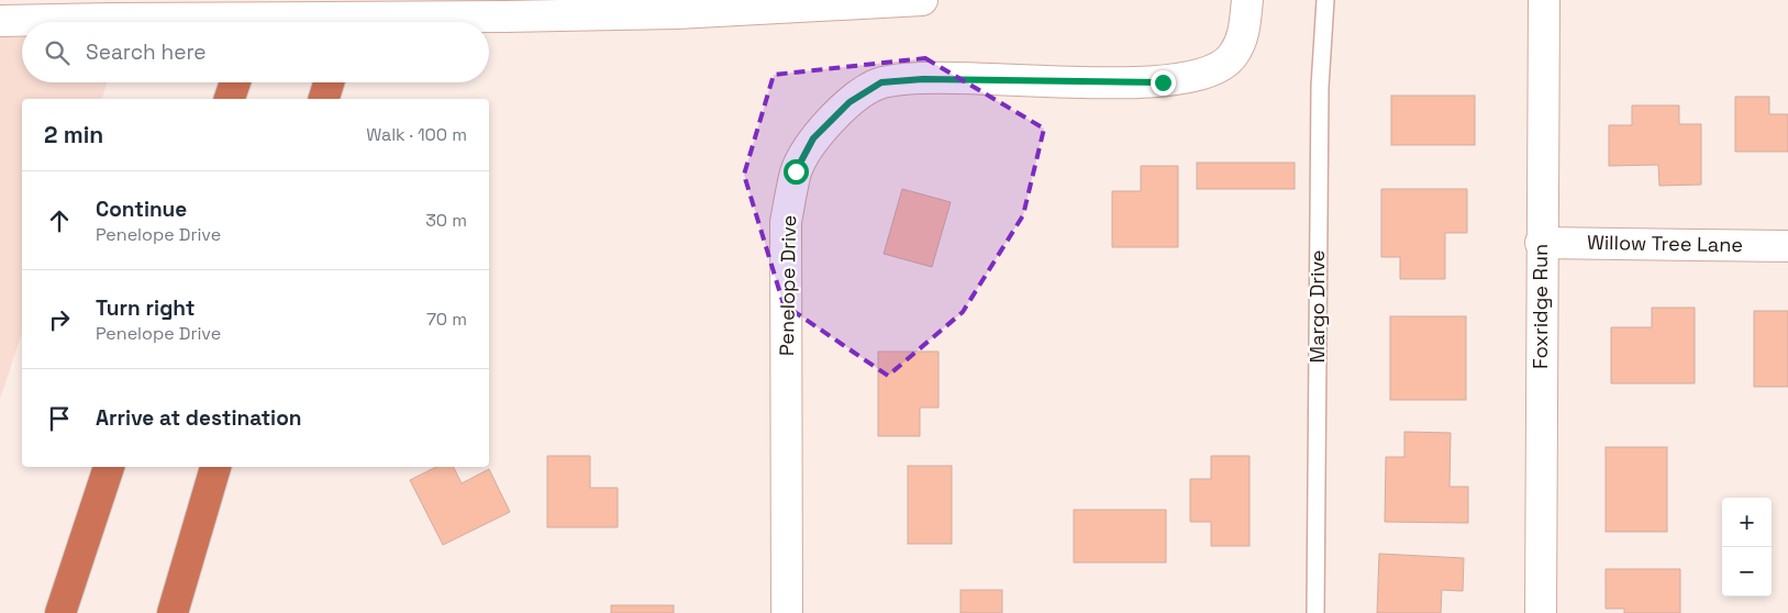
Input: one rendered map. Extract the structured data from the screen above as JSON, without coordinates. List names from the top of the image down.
{
  "streets": {
    "street": ["Willow Tree Lane", "Penelope Drive", "Foxridge Run"],
    "lane": ["Margo Drive"]
  },
  "crossings": [
    ["Willow Tree Lane", "Foxridge Run"]
  ],
  "page": {
    "search": "Search here",
    "heading": ["2 min", "Walk · 100 m"],
    "list": [
      ["Continue", "Penelope Drive", "30 m"],
      ["Turn right", "Penelope Drive", "70 m"],
      "Arrive at destination"
    ],
    "map_buttons": ["+", "−"]
  }
}
